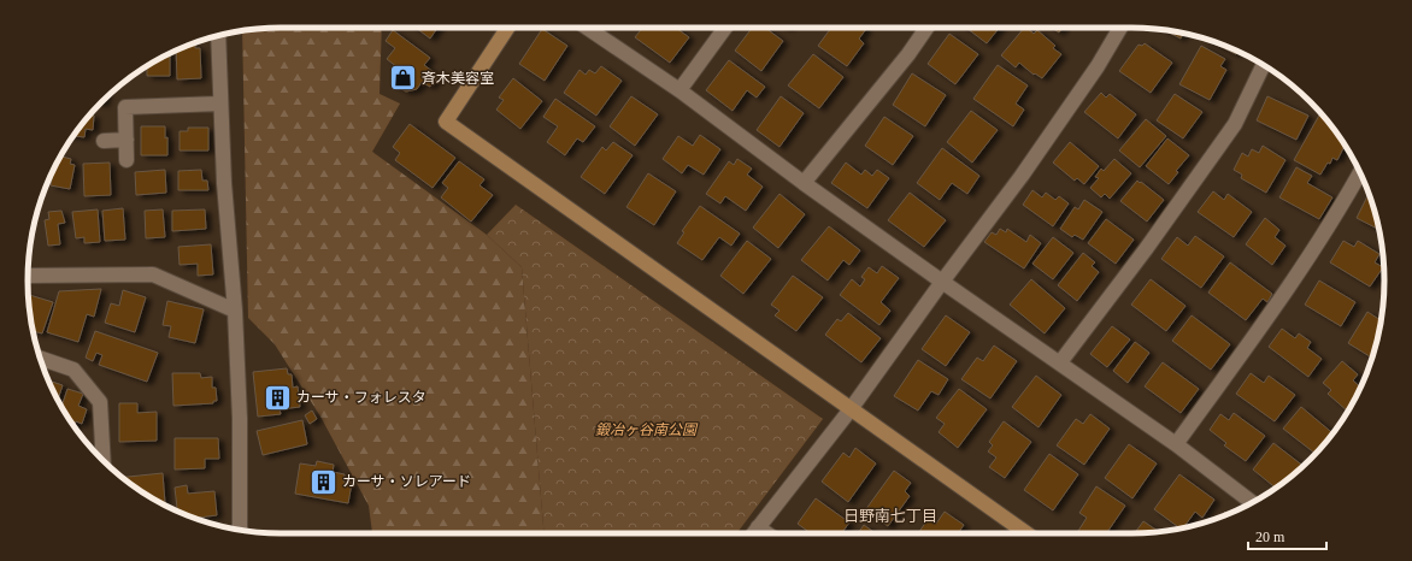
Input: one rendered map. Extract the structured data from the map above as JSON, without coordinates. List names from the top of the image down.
{
  "districts": ["日野南七丁目"],
  "parks": ["鍛冶ヶ谷南公園"],
  "places": {
    "shop": ["斉木美容室"],
    "building": ["カーサ・フォレスタ", "カーサ・ソレアード"]
  },
  "scale_bar": "20 m"
}
